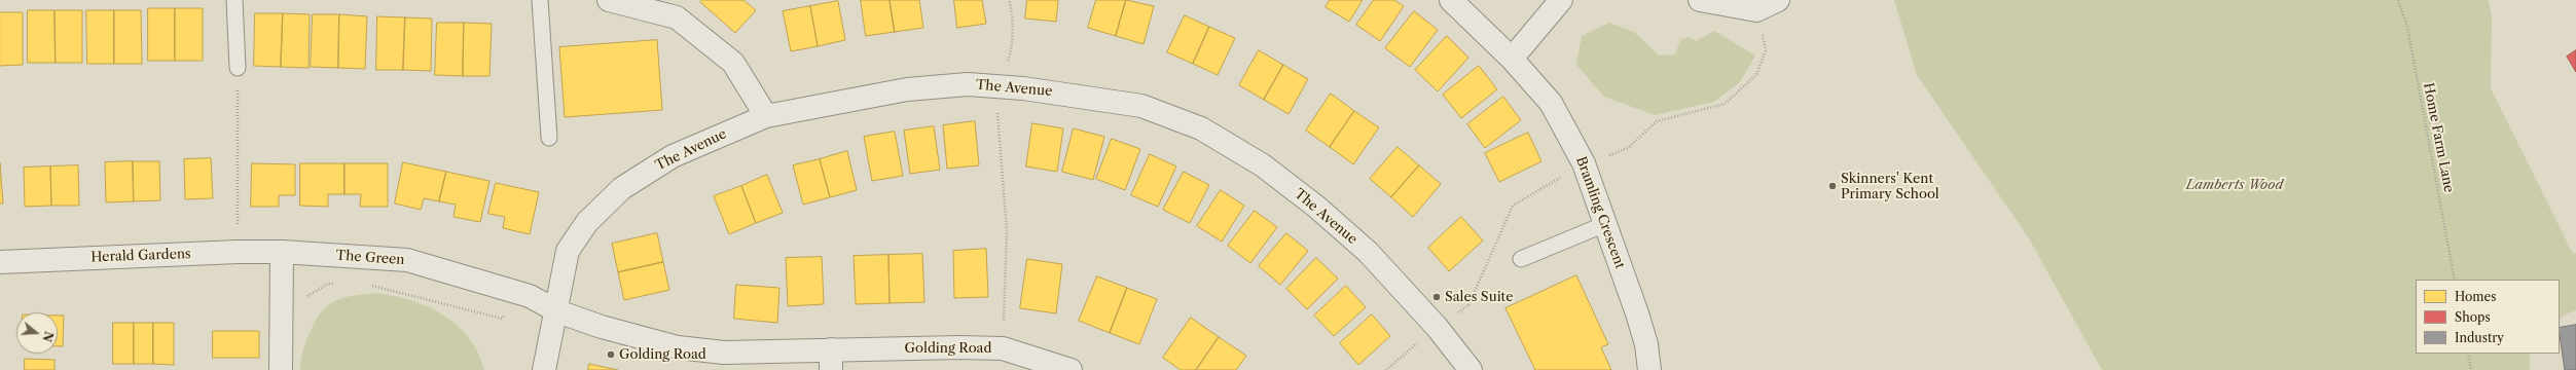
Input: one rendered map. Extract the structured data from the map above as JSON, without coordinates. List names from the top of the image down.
{
  "streets": {
    "street": [
      "The Avenue",
      "Bramling Crescent",
      "Herald Gardens",
      "The Green",
      "Golding Road"
    ],
    "path": ["Home Farm Lane"]
  },
  "crossings": [
    ["The Avenue", "The Green"],
    ["The Avenue", "Golding Road"],
    ["Herald Gardens", "The Green"],
    ["The Green", "Golding Road"]
  ],
  "parks": ["Lamberts Wood"],
  "places": ["Skinners' Kent Primary School", "Sales Suite", "Golding Road"],
  "legend": ["Homes", "Shops", "Industry"],
  "north": "right"
}
